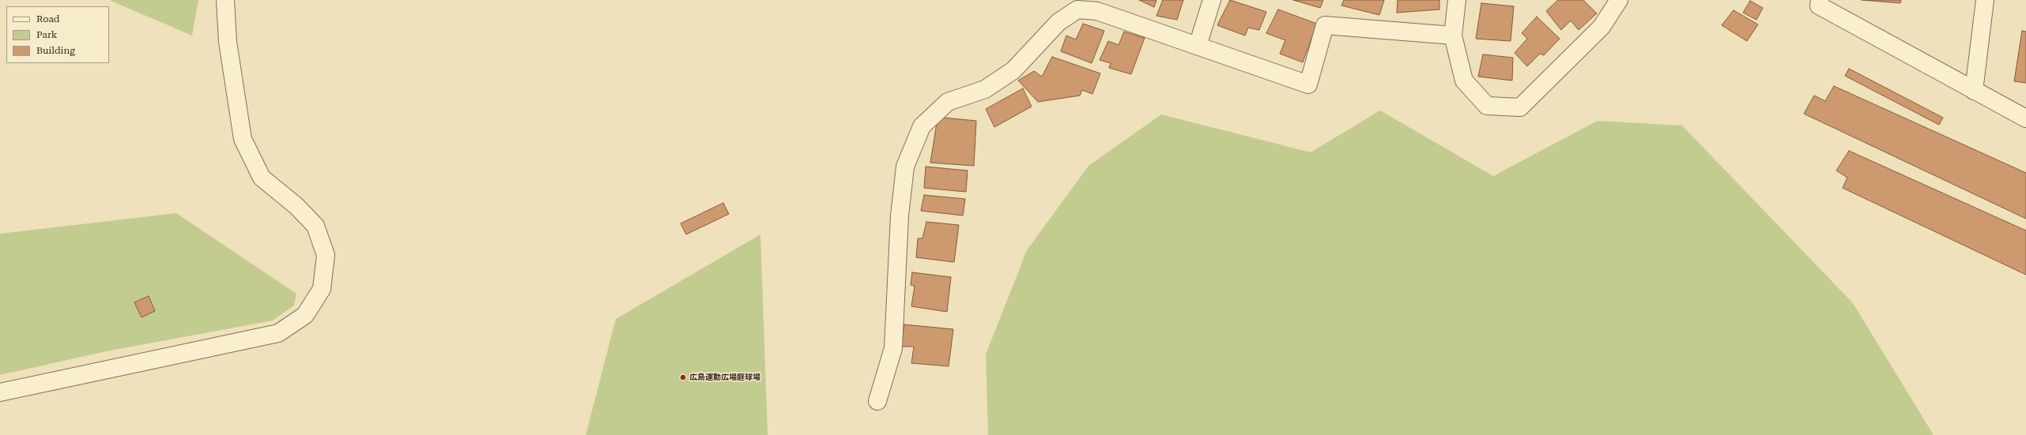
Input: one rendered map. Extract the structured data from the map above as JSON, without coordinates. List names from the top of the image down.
{
  "places": ["広島運動広場庭球場"],
  "legend": ["Road", "Park", "Building"]
}
